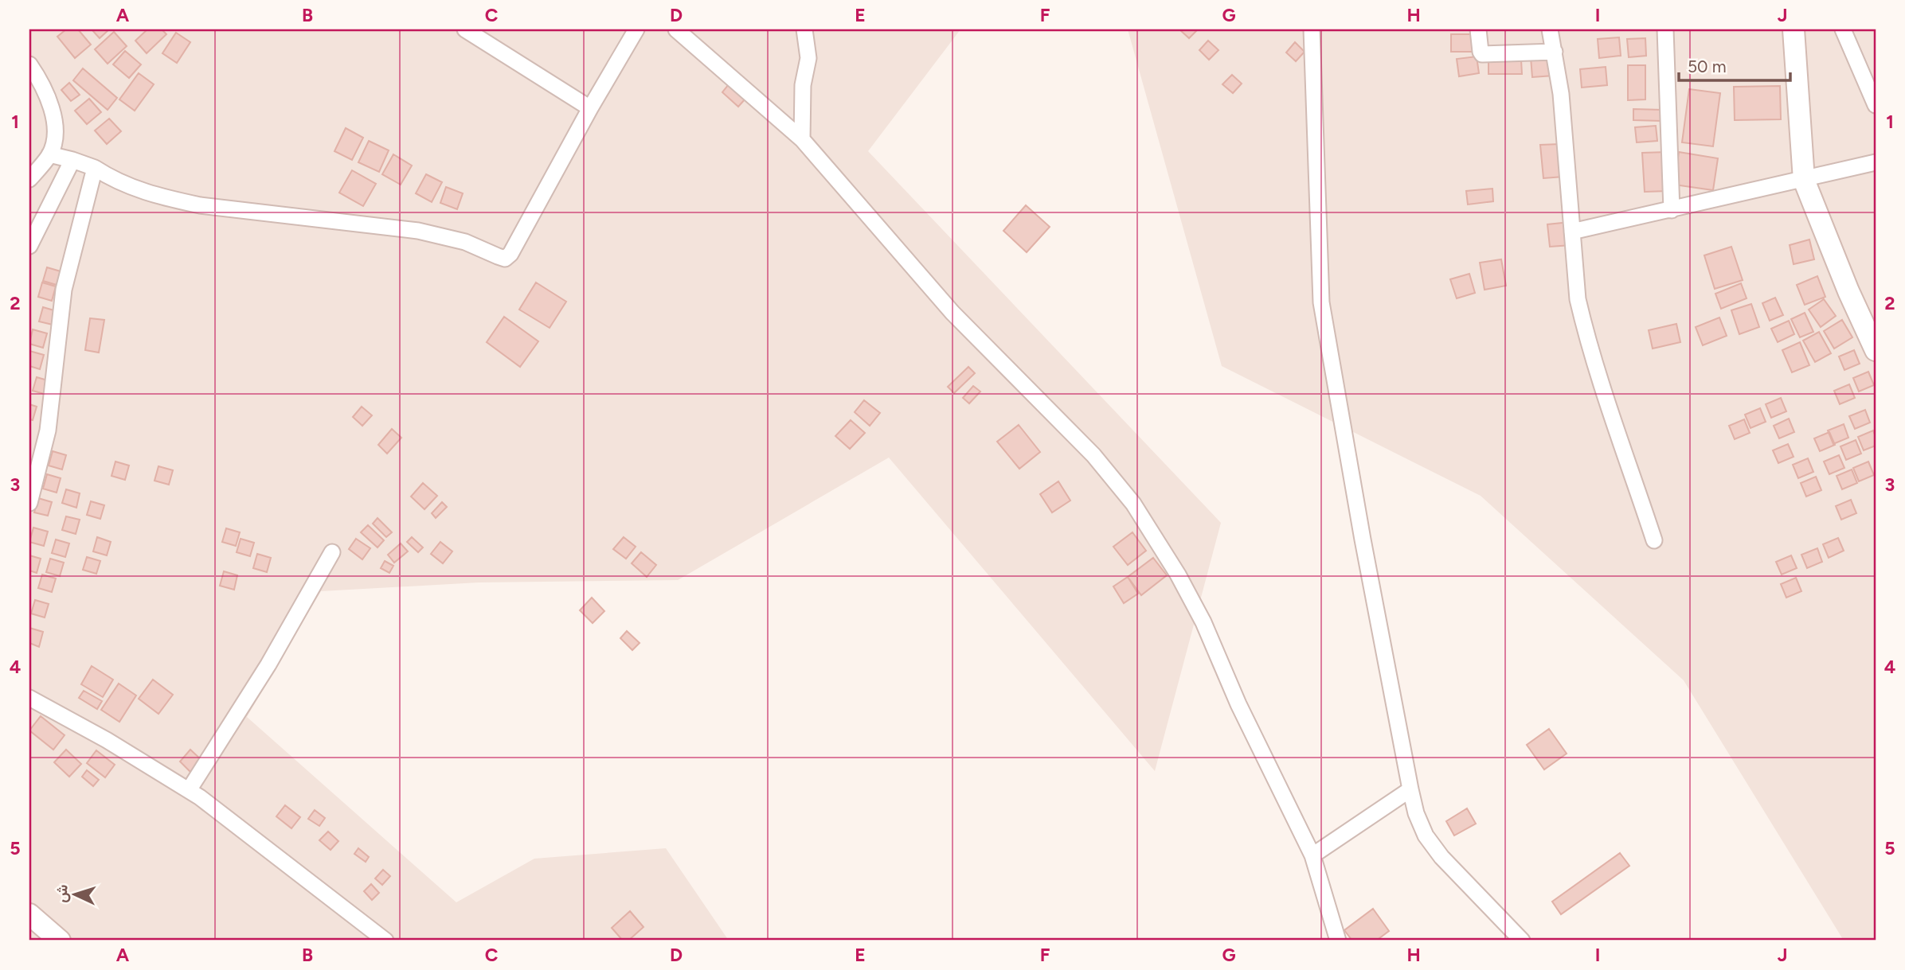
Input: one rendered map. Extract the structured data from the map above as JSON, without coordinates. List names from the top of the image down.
{
  "scale_bar": "50 m",
  "north": "left",
  "grid": {
    "columns": [
      "A",
      "B",
      "C",
      "D",
      "E",
      "F",
      "G",
      "H",
      "I",
      "J"
    ],
    "rows": [
      "1",
      "2",
      "3",
      "4",
      "5"
    ]
  }
}
